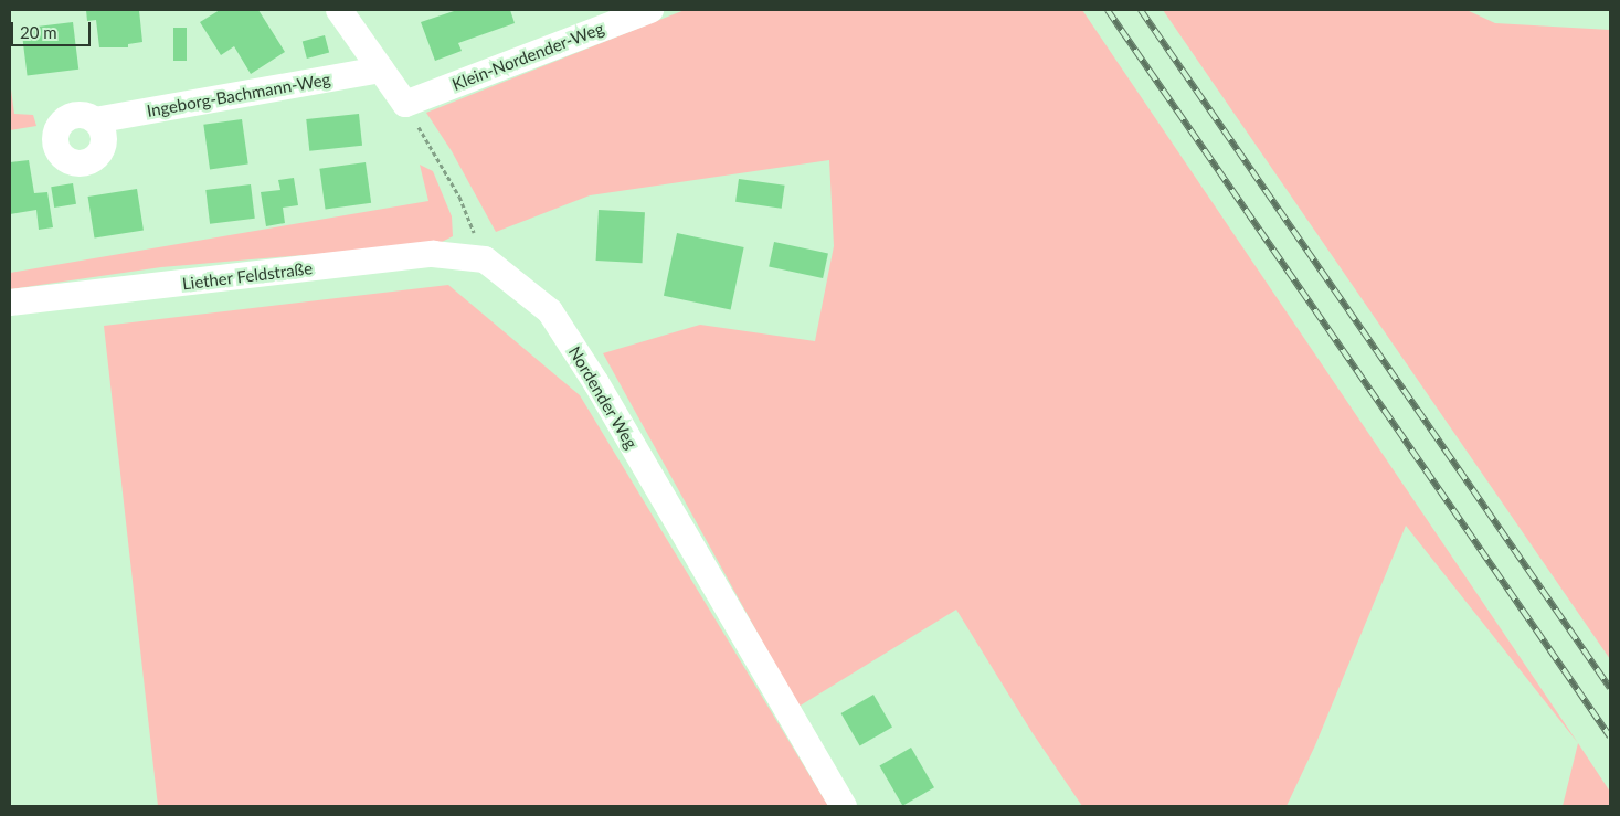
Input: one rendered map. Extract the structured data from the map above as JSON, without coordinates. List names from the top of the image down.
{
  "streets": {
    "street": [
      "Klein-Nordender-Weg",
      "Ingeborg-Bachmann-Weg",
      "Liether Feldstraße",
      "Nordender Weg"
    ]
  },
  "crossings": [
    ["Liether Feldstraße", "Nordender Weg"]
  ],
  "scale_bar": "20 m"
}
